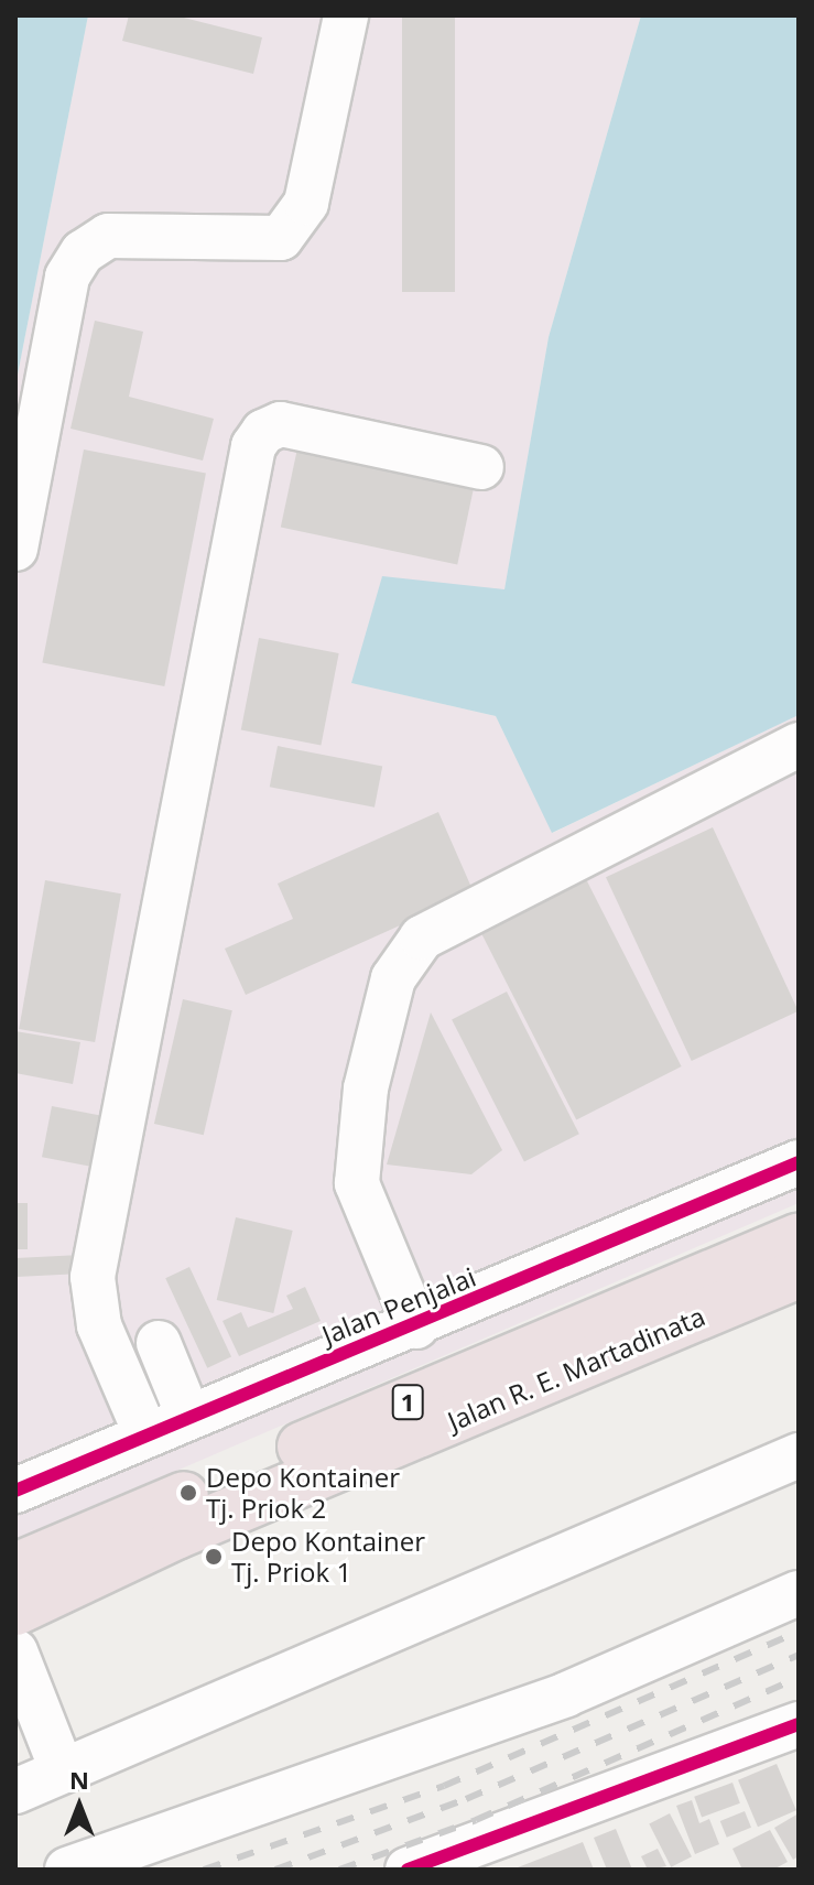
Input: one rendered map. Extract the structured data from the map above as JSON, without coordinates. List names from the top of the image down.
{
  "streets": {
    "highway": ["Jalan R. E. Martadinata", "1"],
    "street": ["Jalan Penjalai"]
  },
  "places": ["Depo Kontainer Tj. Priok 2", "Depo Kontainer Tj. Priok 1"],
  "north": "top"
}
